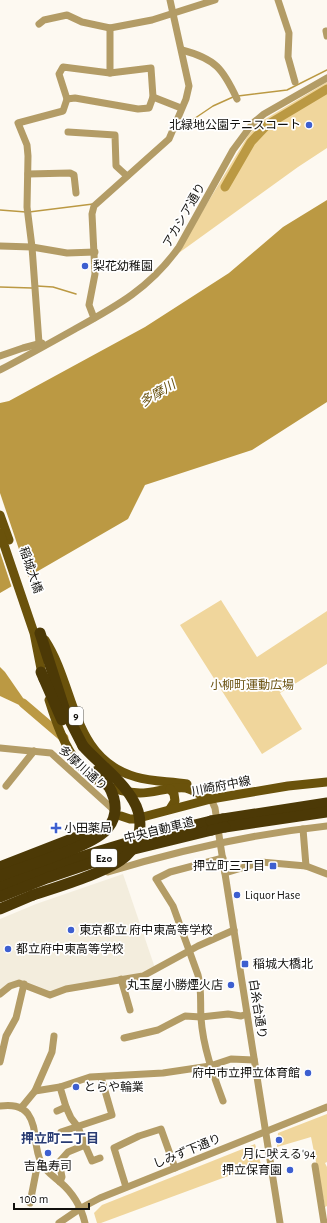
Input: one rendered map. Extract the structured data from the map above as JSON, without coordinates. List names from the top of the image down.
{
  "streets": {
    "highway": ["中央自動車道", "E20"],
    "main road": ["稲城大橋", "9", "川崎府中線"],
    "street": [
      "アカシア通り",
      "多摩川通り",
      "白糸台通り",
      "しみず下通り"
    ]
  },
  "crossings": [
    ["稲城大橋", "9"],
    ["9", "川崎府中線"],
    ["9", "白糸台通り"],
    ["多摩川通り", "川崎府中線"],
    ["川崎府中線", "白糸台通り"],
    ["白糸台通り", "しみず下通り"]
  ],
  "districts": ["押立町二丁目"],
  "water": ["多摩川"],
  "parks": ["小柳町運動広場"],
  "places": {
    "other": [
      "北緑地公園テニスコート",
      "梨花幼稚園",
      "Liquor Hase",
      "東京都立 府中東高等学校",
      "都立府中東高等学校",
      "丸玉屋小勝煙火店",
      "府中市立押立体育館",
      "とらや輪業",
      "月に吠える'94",
      "吉亀寿司",
      "押立保育園"
    ],
    "health": ["小田薬局"],
    "transit": ["押立町三丁目", "稲城大橋北"]
  },
  "scale_bar": "100 m"
}
